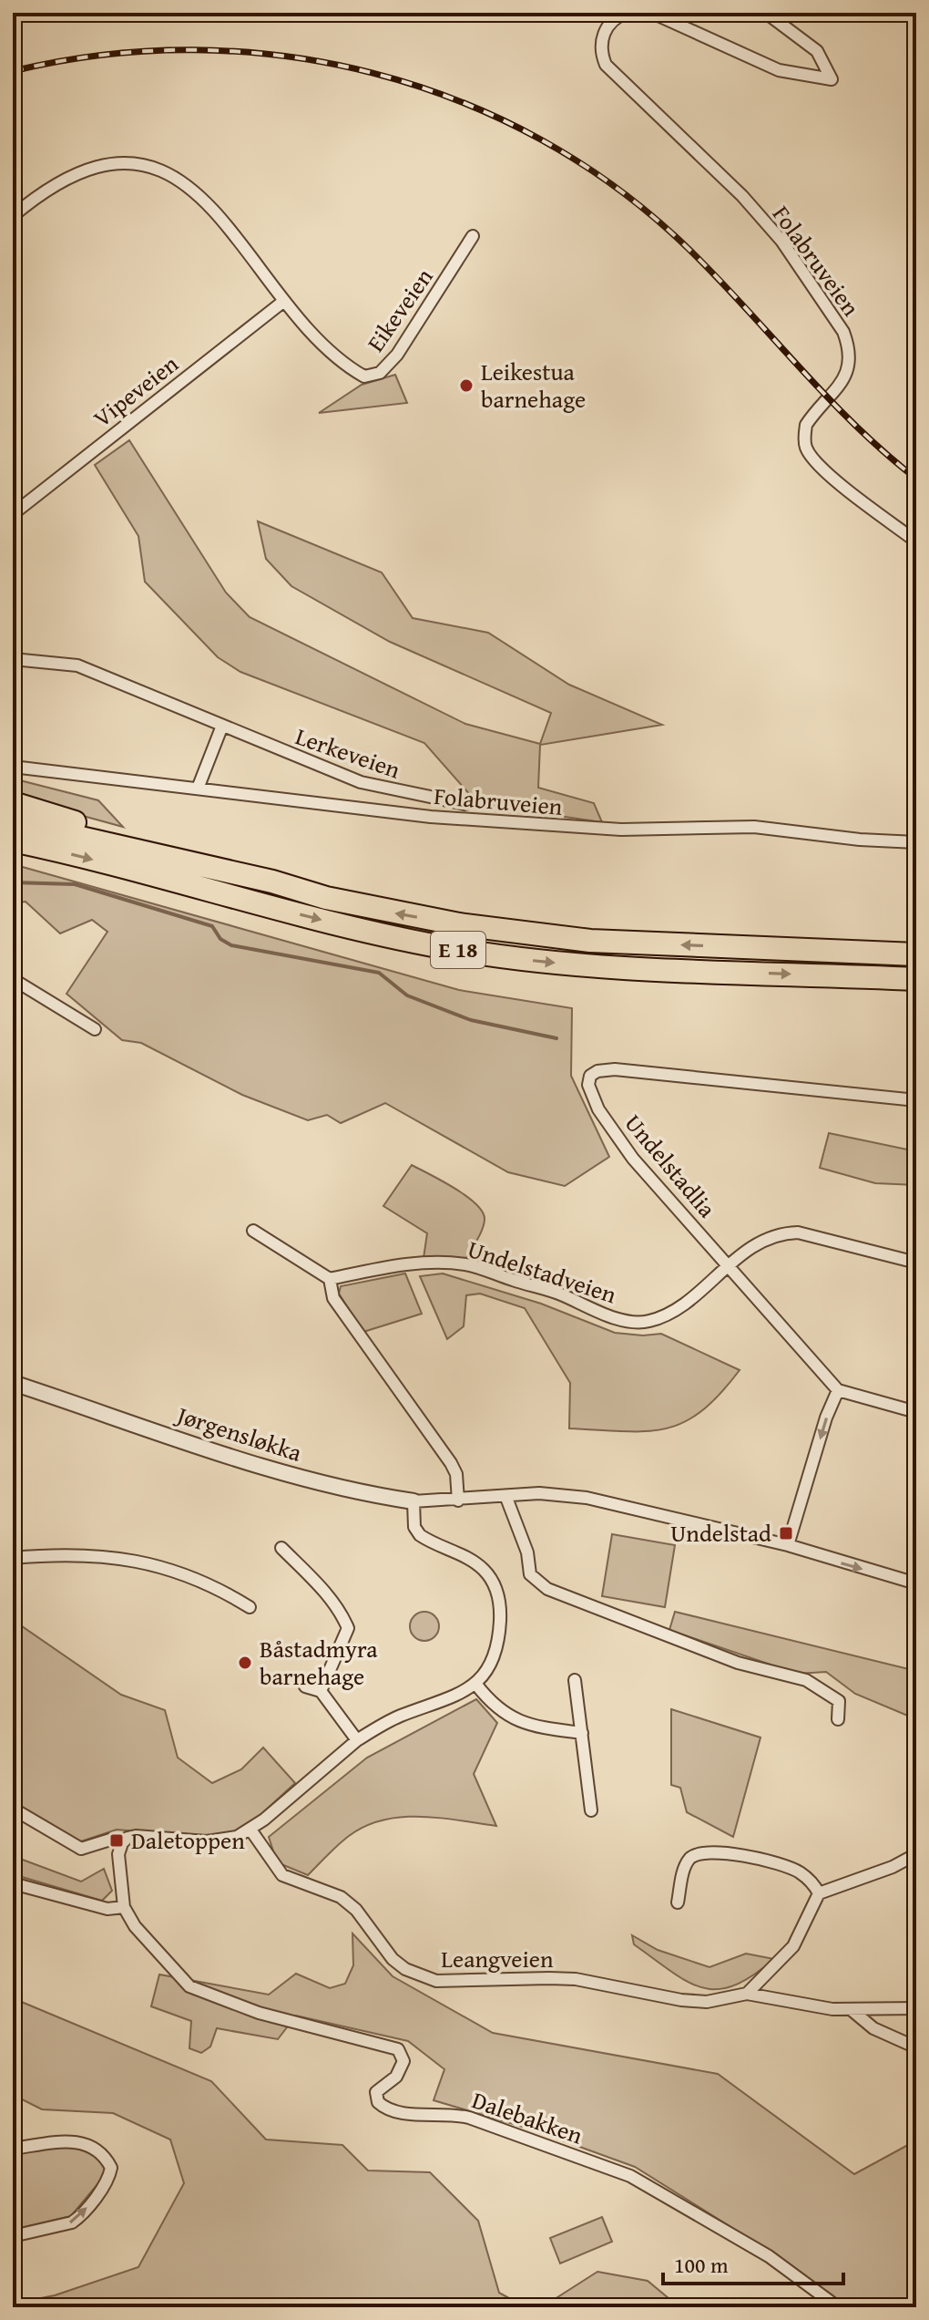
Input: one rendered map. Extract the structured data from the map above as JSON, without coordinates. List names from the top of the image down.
{
  "streets": {
    "highway": ["E 18"],
    "street": [
      "Folabruveien",
      "Eikeveien",
      "Vipeveien",
      "Lerkeveien",
      "Undelstadlia",
      "Undelstadveien",
      "Jørgensløkka",
      "Leangveien",
      "Dalebakken"
    ]
  },
  "crossings": [
    ["Eikeveien", "Vipeveien"],
    ["Undelstadlia", "Undelstadveien"]
  ],
  "places": {
    "other": ["Leikestua barnehage", "Båstadmyra barnehage"],
    "transit": ["Undelstad", "Daletoppen"]
  },
  "scale_bar": "100 m"
}
